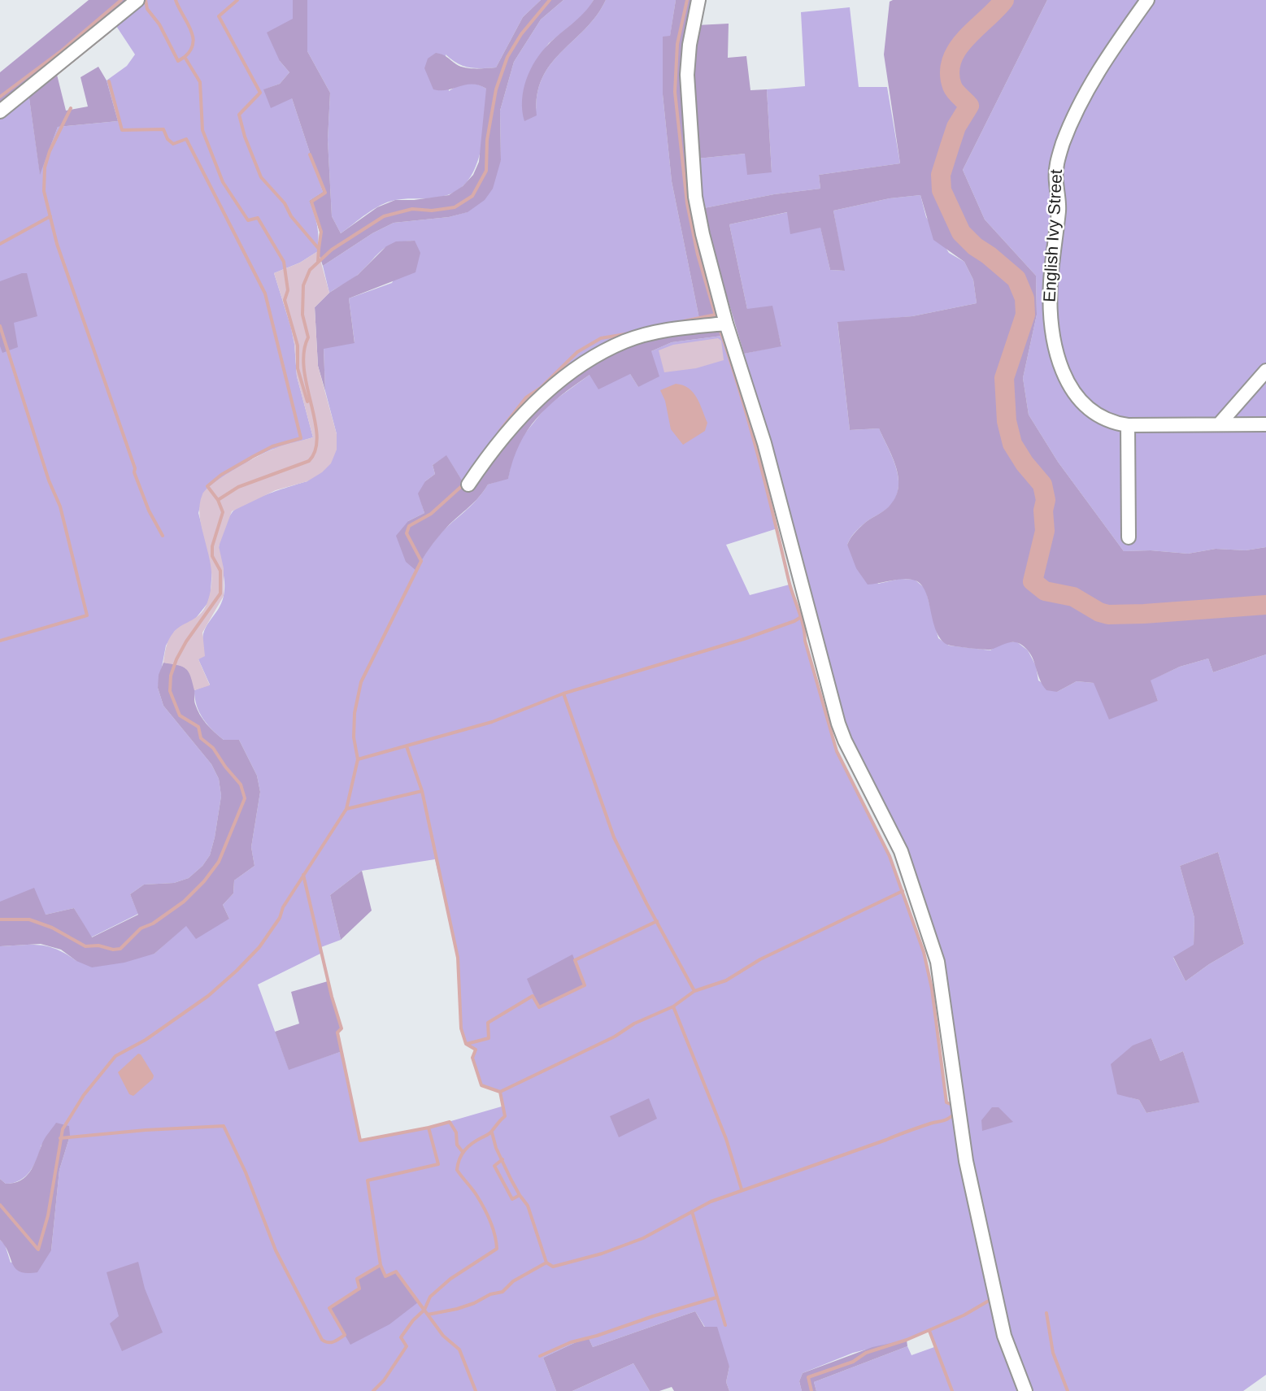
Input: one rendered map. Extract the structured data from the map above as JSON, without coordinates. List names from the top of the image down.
{
  "streets": {
    "street": ["English Ivy Street"]
  }
}
